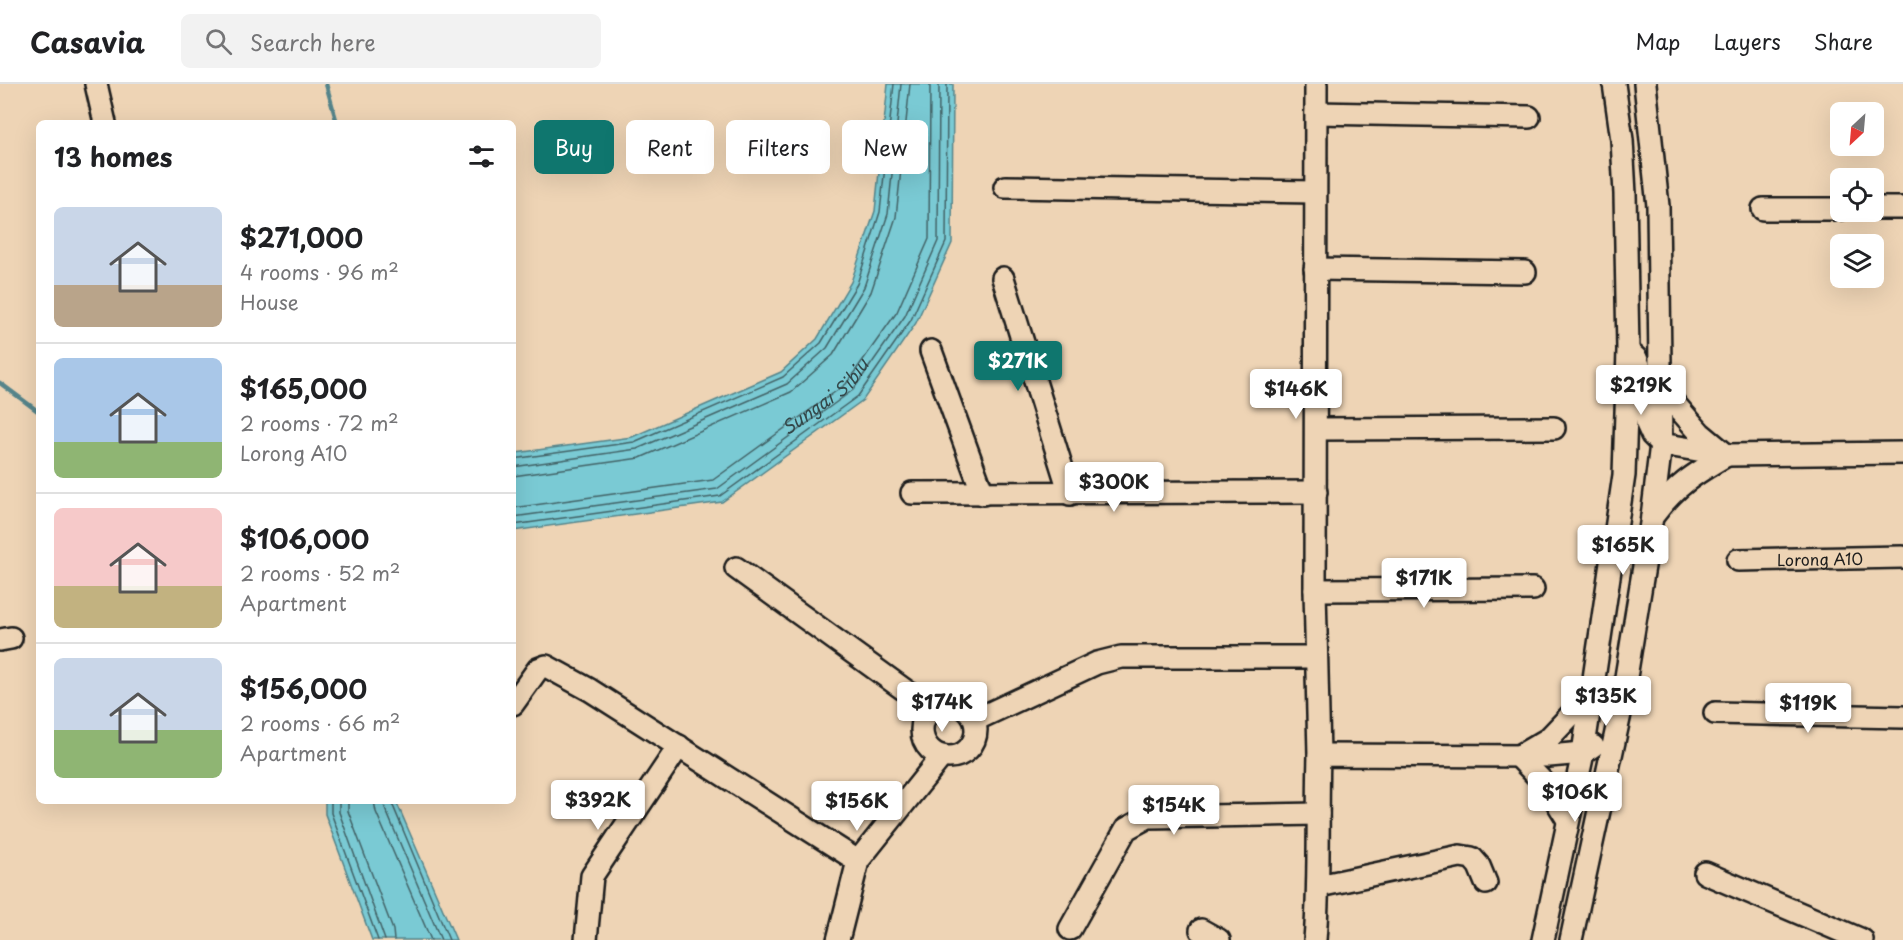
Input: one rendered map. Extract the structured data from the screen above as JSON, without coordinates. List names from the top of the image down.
{
  "streets": {
    "street": ["Lorong A10"]
  },
  "water": ["Sungai Sibiu"],
  "north": "bottom left",
  "page": {
    "header": "Casavia",
    "search": "Search here",
    "nav": ["Map", "Layers", "Share"],
    "chip": [
      "Buy",
      "Rent",
      "Filters",
      "New"
    ],
    "heading": "13 homes",
    "list": [
      {
        "name": "$271,000",
        "note": "4 rooms · 96 m² · House"
      },
      {
        "name": "$165,000",
        "note": "2 rooms · 72 m² · Lorong A10"
      },
      {
        "name": "$106,000",
        "note": "2 rooms · 52 m² · Apartment"
      },
      {
        "name": "$156,000",
        "note": "2 rooms · 66 m² · Apartment"
      }
    ],
    "price": [
      "$271K",
      "$219K",
      "$146K",
      "$300K",
      "$165K",
      "$171K",
      "$135K",
      "$174K",
      "$119K",
      "$106K",
      "$392K",
      "$156K",
      "$154K"
    ]
  }
}
